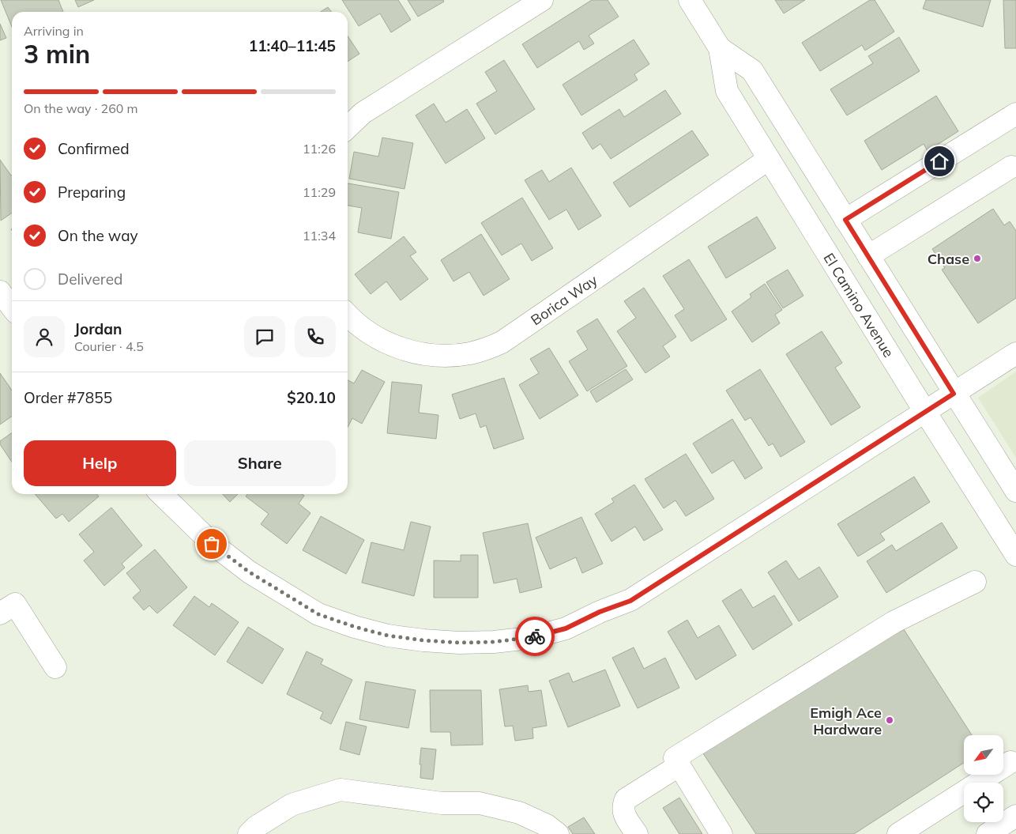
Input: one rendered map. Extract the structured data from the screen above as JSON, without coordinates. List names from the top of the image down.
{
  "streets": {
    "street": ["Borica Way", "El Camino Avenue"]
  },
  "crossings": [
    ["Borica Way", "El Camino Avenue"]
  ],
  "places": ["Chase", "Emigh Ace Hardware"],
  "north": "bottom left",
  "page": {
    "heading": ["3 min", "Arriving in", "11:40–11:45"],
    "panel": [
      "Jordan",
      "Courier · 4.5",
      "Order #7855",
      "$20.10"
    ],
    "bar": "On the way · 260 m",
    "list": [
      ["Confirmed", "11:26"],
      ["Preparing", "11:29"],
      ["On the way", "11:34"],
      "Delivered"
    ],
    "buttons": ["Help", "Share"]
  }
}
